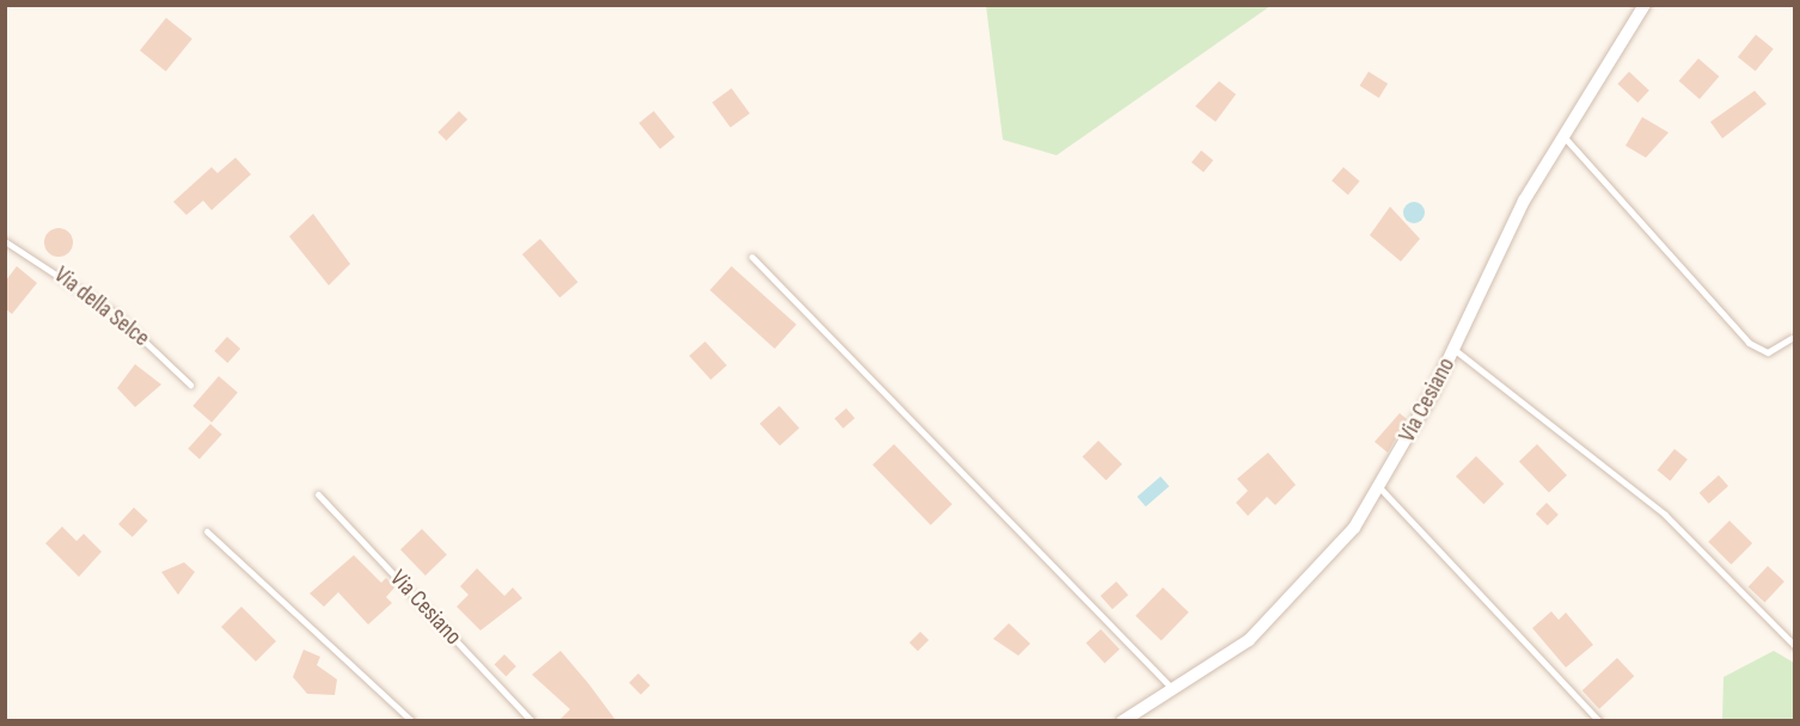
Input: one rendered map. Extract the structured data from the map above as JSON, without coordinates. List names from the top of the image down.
{
  "streets": {
    "street": ["Via Cesiano"],
    "lane": ["Via della Selce"]
  }
}
